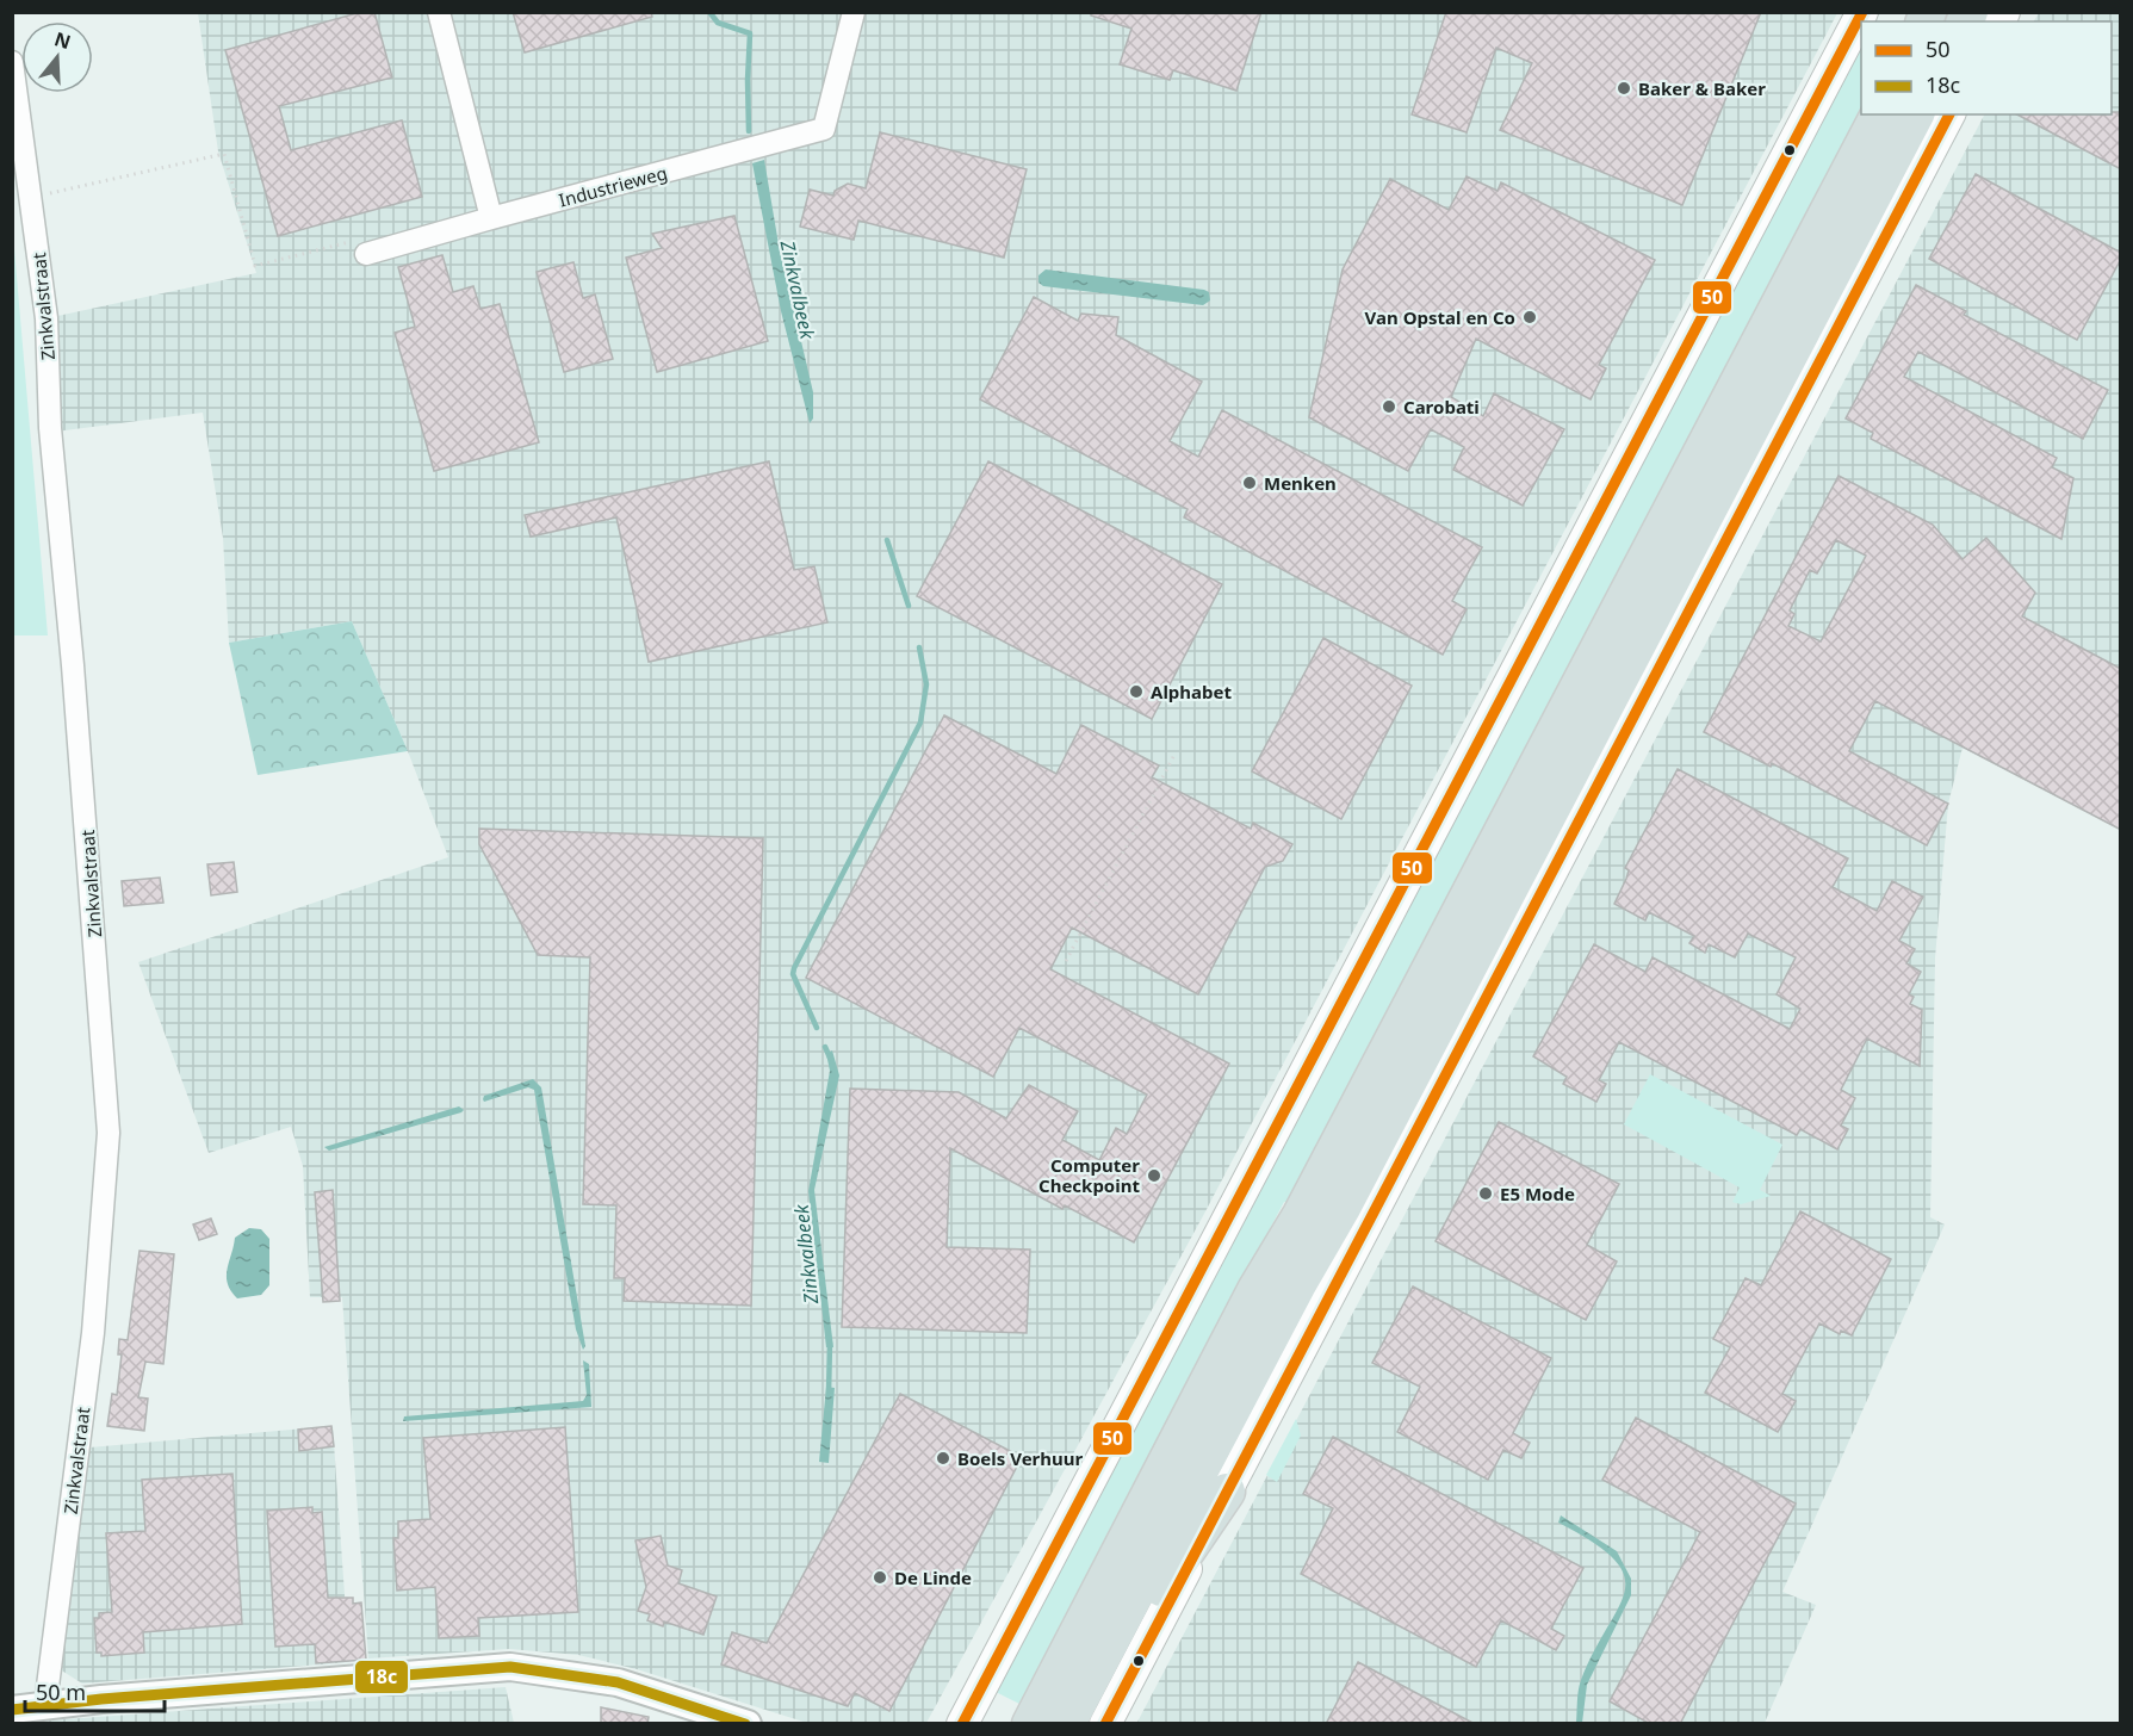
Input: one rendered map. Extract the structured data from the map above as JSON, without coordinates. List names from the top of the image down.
{
  "streets": {
    "street": ["Industrieweg", "Zinkvalstraat"]
  },
  "water": ["Zinkvalbeek"],
  "places": [
    "Baker & Baker",
    "Van Opstal en Co",
    "Carobati",
    "Menken",
    "Alphabet",
    "Computer Checkpoint",
    "E5 Mode",
    "Boels Verhuur",
    "De Linde"
  ],
  "lines": ["transit line 50", "transit line 18c"],
  "legend": ["50", "18c"],
  "scale_bar": "50 m",
  "north": "top"
}
